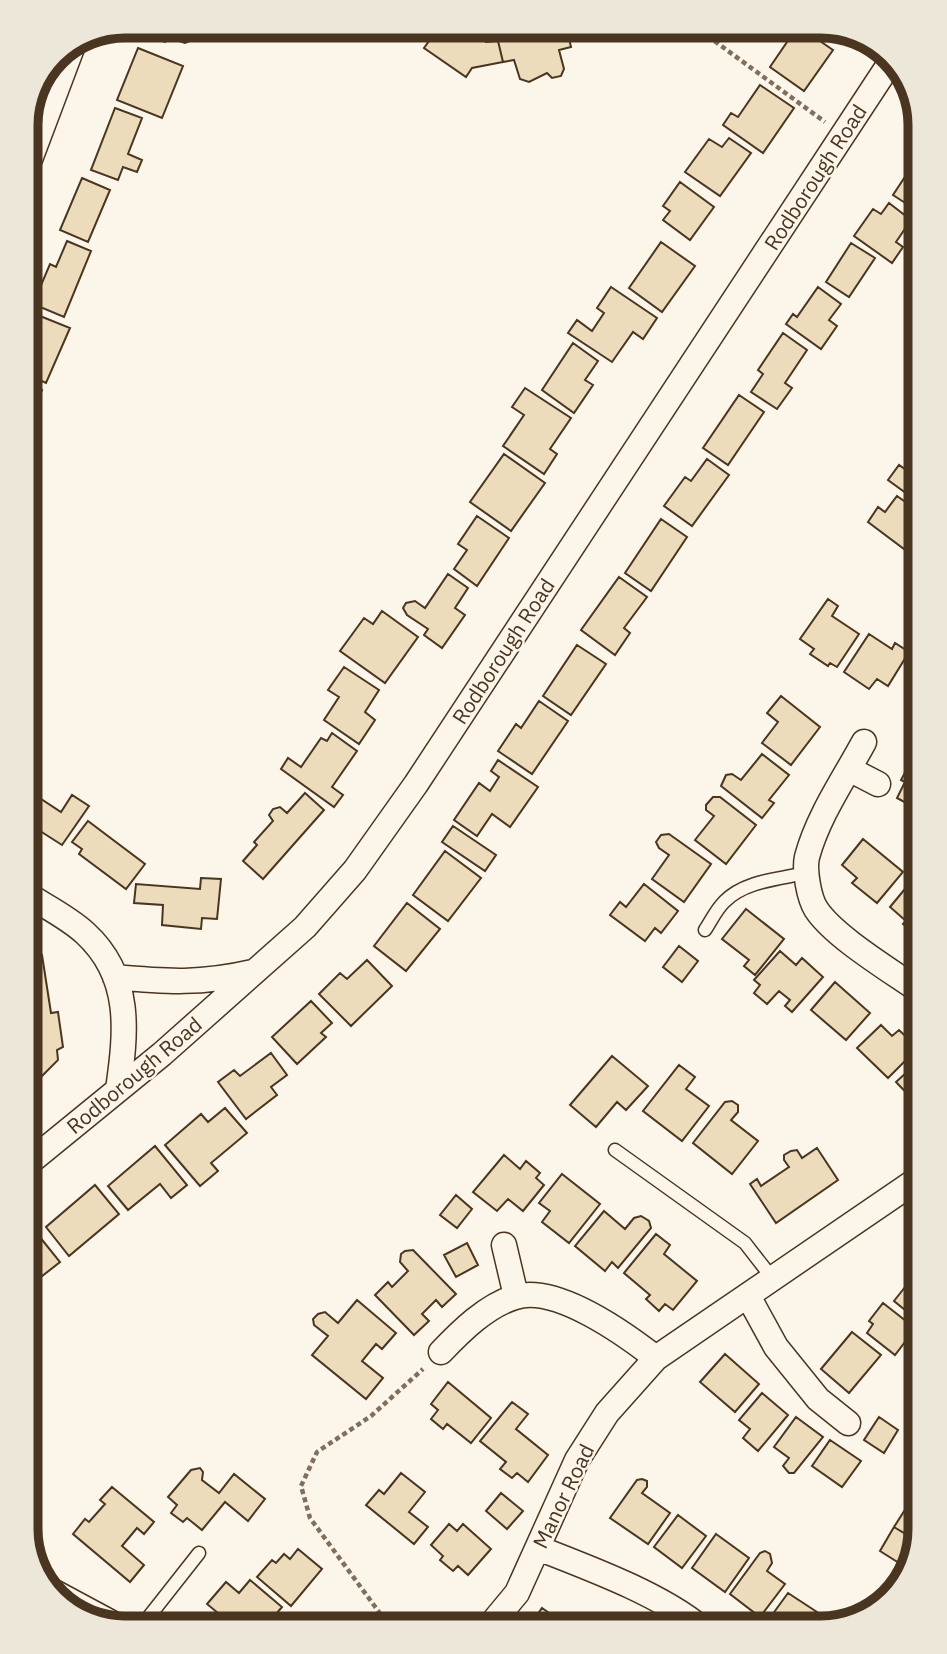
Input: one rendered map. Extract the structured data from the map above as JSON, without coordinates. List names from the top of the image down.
{
  "streets": {
    "street": ["Rodborough Road", "Manor Road"]
  }
}
